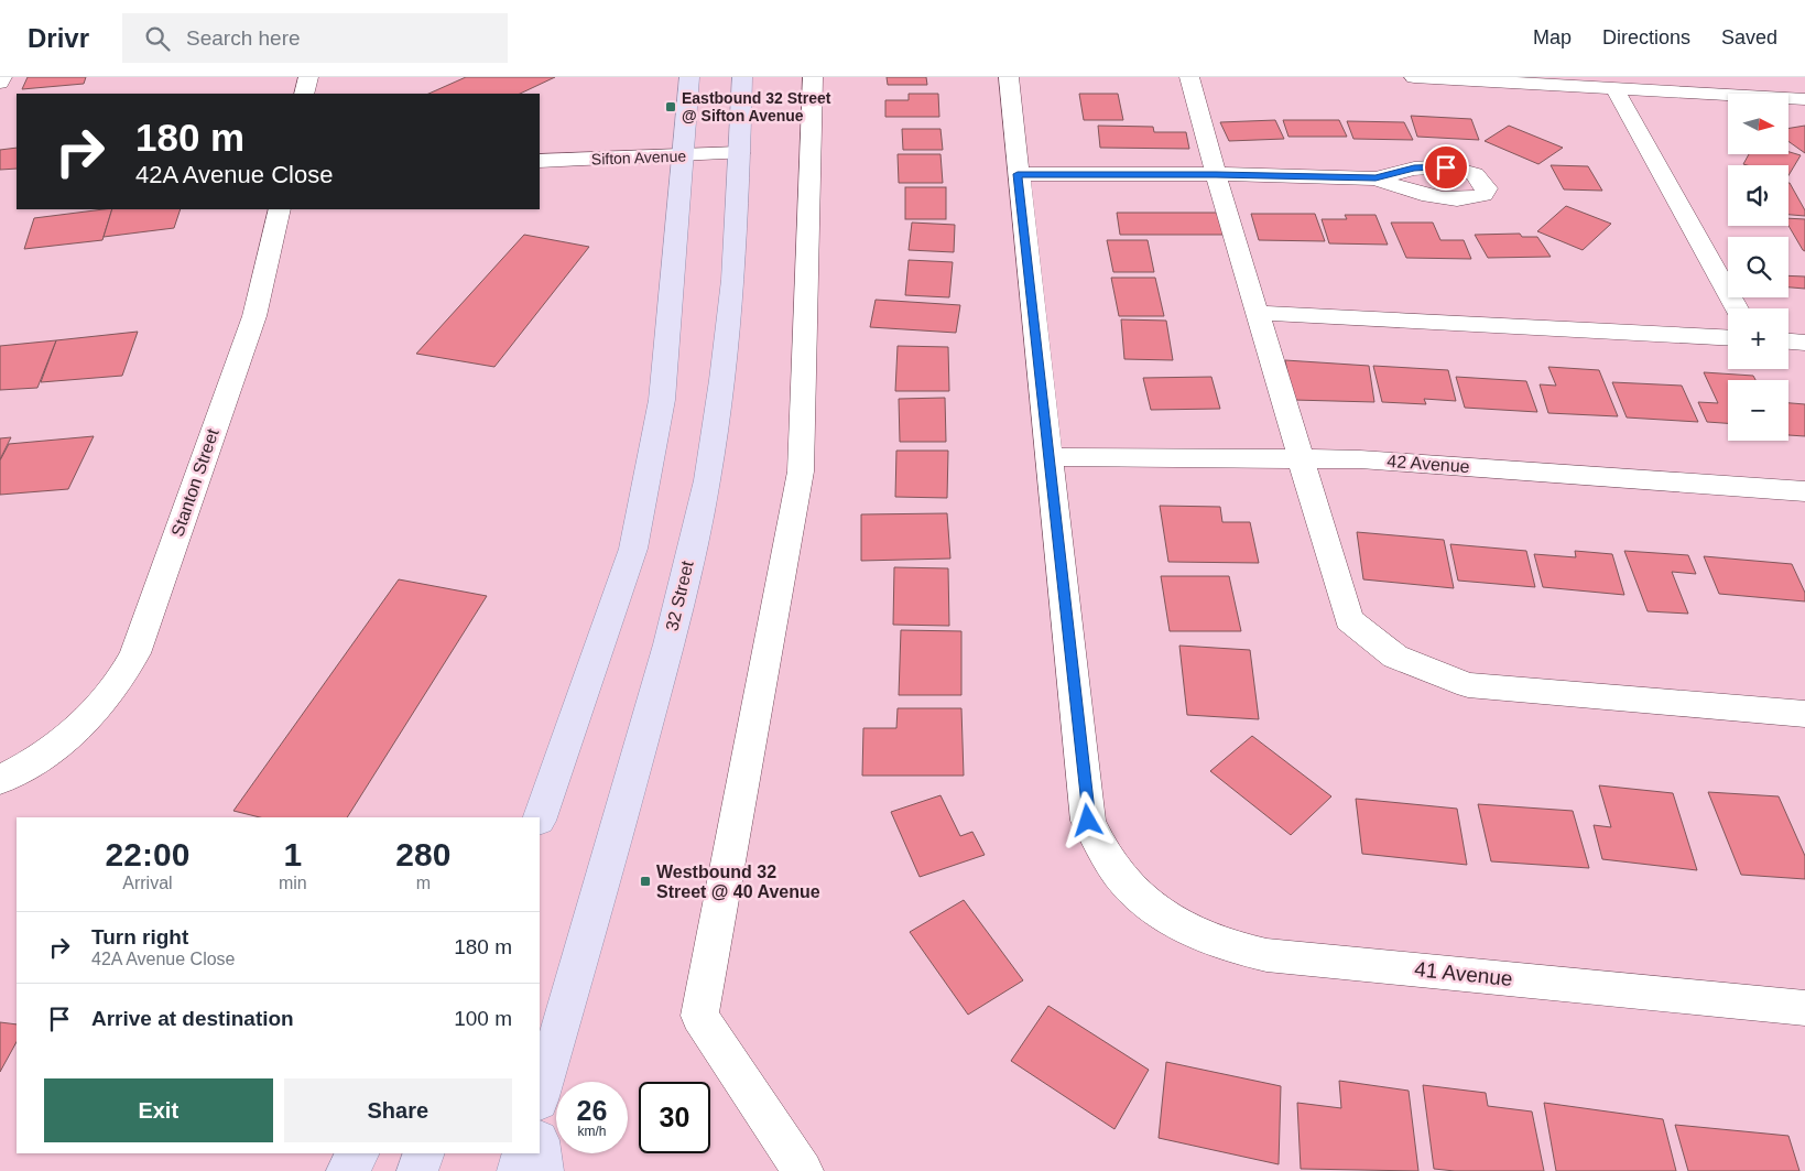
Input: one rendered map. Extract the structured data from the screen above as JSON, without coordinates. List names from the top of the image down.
{
  "streets": {
    "main road": ["32 Street"],
    "street": [
      "Sifton Avenue",
      "42 Avenue",
      "Stanton Street",
      "41 Avenue"
    ]
  },
  "crossings": [
    ["Sifton Avenue", "32 Street"],
    ["42 Avenue", "41 Avenue"]
  ],
  "places": {
    "transit": ["Eastbound 32 Street @ Sifton Avenue", "Westbound 32 Street @ 40 Avenue"]
  },
  "north": "right",
  "page": {
    "header": "Drivr",
    "search": "Search here",
    "nav": ["Map", "Directions", "Saved"],
    "map_buttons": ["+", "−"],
    "turn": ["180 m", "42A Avenue Close"],
    "eta": [
      "22:00",
      "Arrival",
      "1",
      "min",
      "280",
      "m"
    ],
    "list": [
      {
        "name": "Turn right",
        "note": "42A Avenue Close",
        "value": "180 m"
      },
      {
        "name": "Arrive at destination",
        "value": "100 m"
      }
    ],
    "buttons": ["Exit", "Share"],
    "speed": "26 km/h",
    "limit": "30"
  }
}
